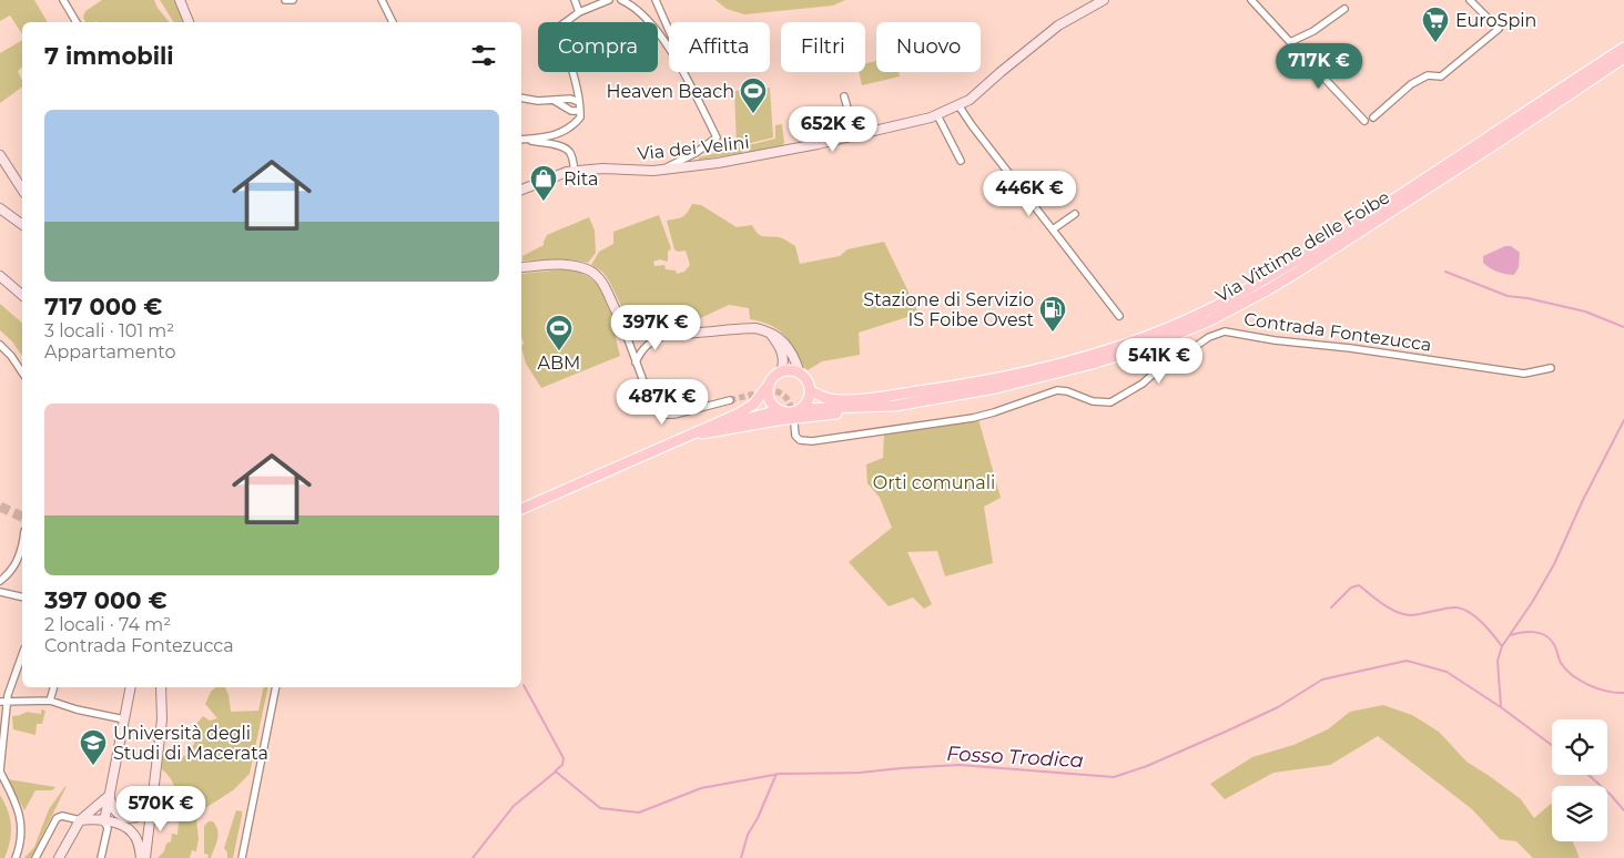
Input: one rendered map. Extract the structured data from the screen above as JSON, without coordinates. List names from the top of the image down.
{
  "streets": {
    "main road": ["Via Vittime delle Foibe"],
    "street": ["Via dei Velini", "Contrada Fontezucca"]
  },
  "water": ["Fosso Trodica"],
  "parks": ["Orti comunali"],
  "places": {
    "supermarket": ["EuroSpin"],
    "sports": ["Heaven Beach", "ABM"],
    "shop": ["Rita"],
    "fuel station": ["Stazione di Servizio IS Foibe Ovest"],
    "school or university": ["Università degli Studi di Macerata"]
  },
  "page": {
    "chip": [
      "Compra",
      "Affitta",
      "Filtri",
      "Nuovo"
    ],
    "heading": "7 immobili",
    "price": [
      "717K €",
      "652K €",
      "446K €",
      "397K €",
      "541K €",
      "487K €",
      "570K €"
    ],
    "list": [
      {
        "name": "717 000 €",
        "note": "3 locali · 101 m² · Appartamento"
      },
      {
        "name": "397 000 €",
        "note": "2 locali · 74 m² · Contrada Fontezucca"
      }
    ]
  }
}
